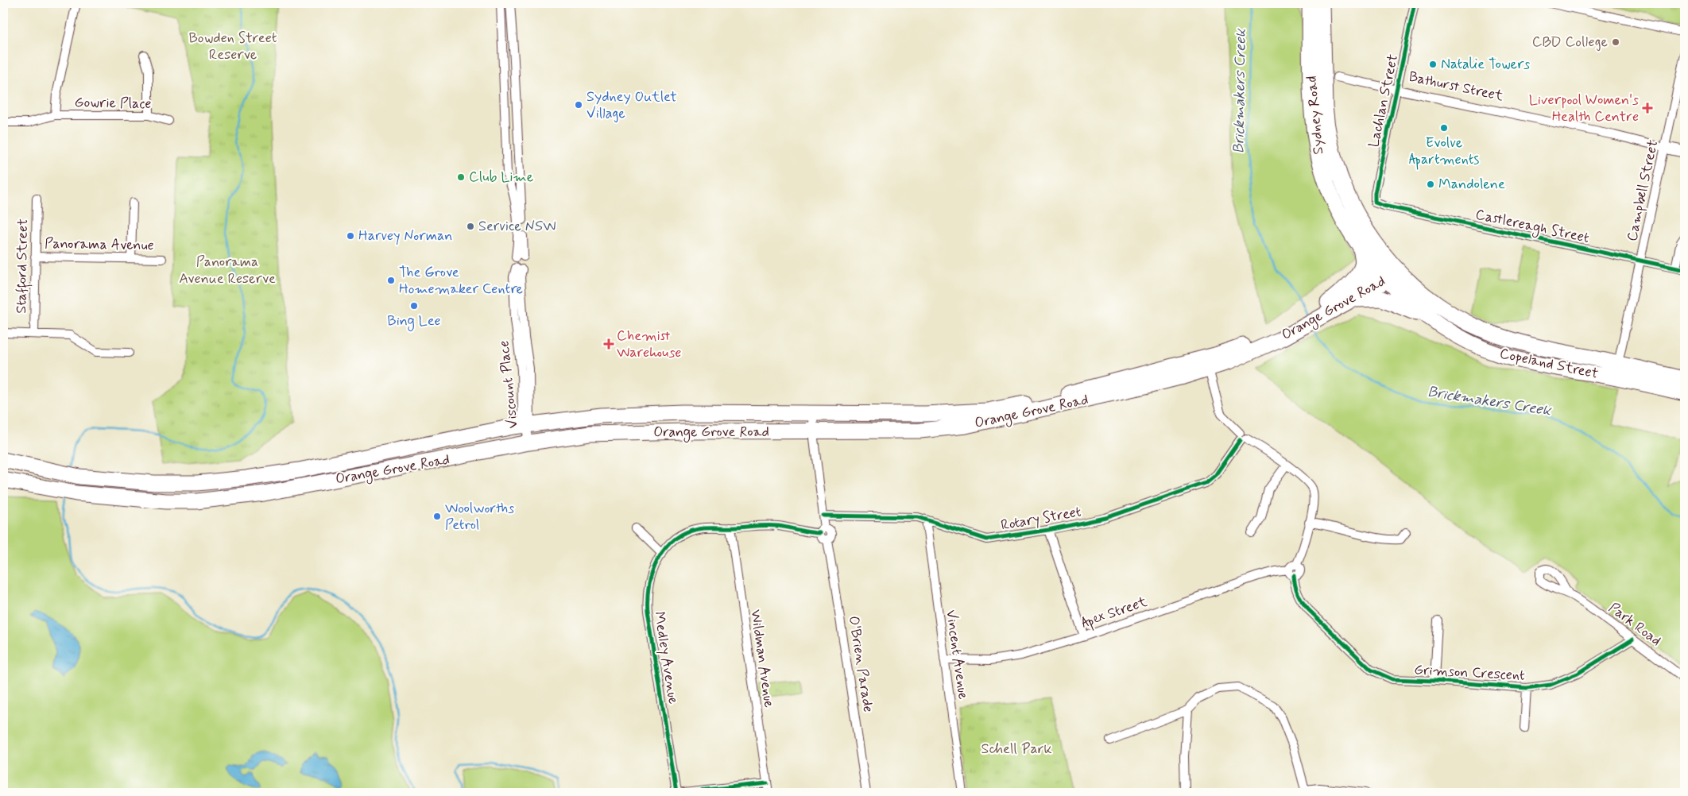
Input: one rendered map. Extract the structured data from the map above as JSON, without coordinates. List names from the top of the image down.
{
  "streets": {
    "highway": ["Sydney Road", "Orange Grove Road", "Copeland Street"],
    "street": [
      "Bathurst Street",
      "Lachlan Street",
      "Gowrie Place",
      "Campbell Street",
      "Castlereagh Street",
      "Panorama Avenue",
      "Stafford Street",
      "Viscount Place",
      "Rotary Street",
      "Apex Street",
      "Park Road",
      "Vincent Avenue",
      "Medley Avenue",
      "Wildman Avenue",
      "O'Brien Parade",
      "Grimson Crescent"
    ]
  },
  "crossings": [
    ["Bathurst Street", "Lachlan Street"],
    ["Bathurst Street", "Campbell Street"],
    ["Lachlan Street", "Castlereagh Street"],
    ["Sydney Road", "Orange Grove Road"],
    ["Sydney Road", "Copeland Street"],
    ["Campbell Street", "Castlereagh Street"],
    ["Campbell Street", "Copeland Street"],
    ["Panorama Avenue", "Stafford Street"],
    ["Orange Grove Road", "Copeland Street"],
    ["Orange Grove Road", "Viscount Place"],
    ["Rotary Street", "Vincent Avenue"],
    ["Apex Street", "Vincent Avenue"],
    ["Apex Street", "Grimson Crescent"],
    ["Park Road", "Grimson Crescent"],
    ["Medley Avenue", "Wildman Avenue"],
    ["Medley Avenue", "O'Brien Parade"]
  ],
  "water": ["Brickmakers Creek"],
  "parks": ["Bowden Street Reserve", "Panorama Avenue Reserve", "Schell Park"],
  "places": {
    "other": [
      "CBD College",
      "Natalie Towers",
      "Sydney Outlet Village",
      "Evolve Apartments",
      "Club Lime",
      "Mandolene",
      "Service NSW",
      "Harvey Norman",
      "The Grove Homemaker Centre",
      "Bing Lee",
      "Woolworths Petrol"
    ],
    "health": ["Liverpool Women's Health Centre", "Chemist Warehouse"]
  }
}
